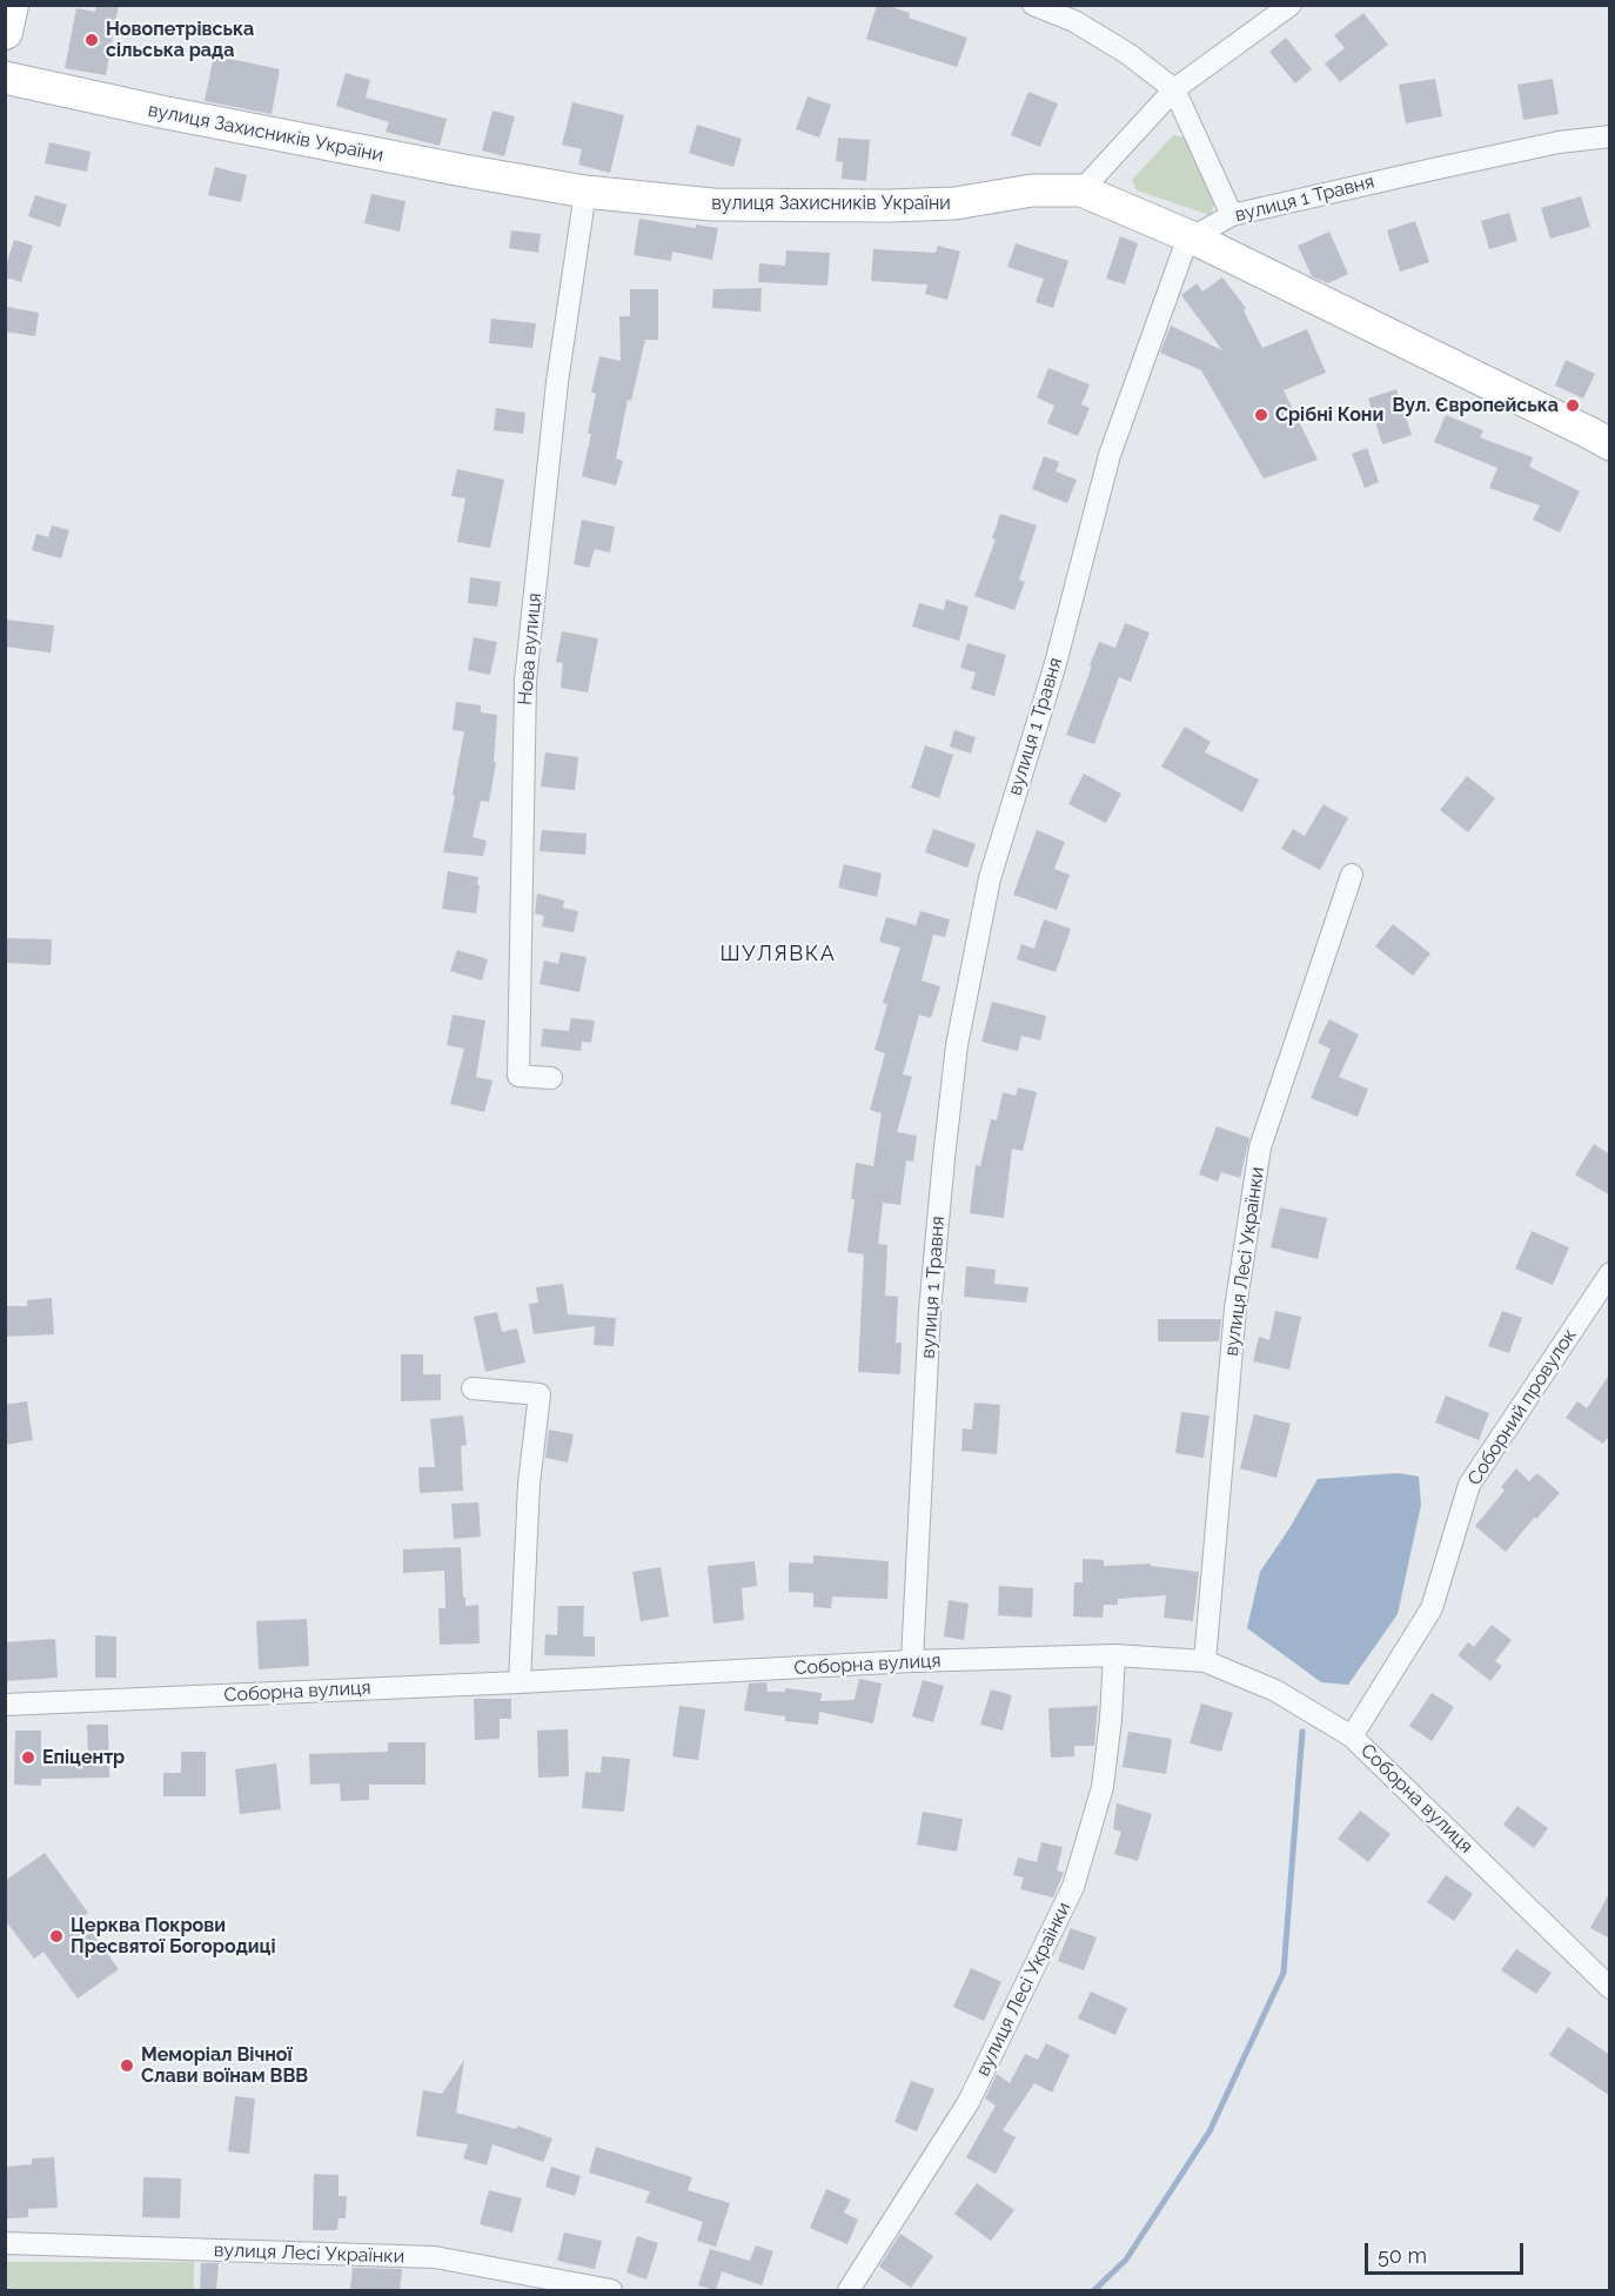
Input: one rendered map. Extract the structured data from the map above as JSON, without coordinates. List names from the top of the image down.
{
  "streets": {
    "street": [
      "вулиця Захисників України",
      "вулиця 1 Травня",
      "Нова вулиця",
      "вулиця Лесі Українки",
      "Соборний провулок",
      "Соборна вулиця"
    ]
  },
  "crossings": [
    ["вулиця Захисників України", "вулиця 1 Травня"],
    ["вулиця Захисників України", "Нова вулиця"],
    ["вулиця 1 Травня", "Соборна вулиця"],
    ["вулиця Лесі Українки", "Соборна вулиця"],
    ["Соборний провулок", "Соборна вулиця"]
  ],
  "districts": ["ШУЛЯВКА"],
  "places": [
    "Новопетрівська сільська рада",
    "Вул. Європейська",
    "Срібні Кони",
    "Епіцентр",
    "Церква Покрови Пресвятої Богородиці",
    "Меморіал Вічної Слави воїнам ВВВ"
  ],
  "scale_bar": "50 m"
}
